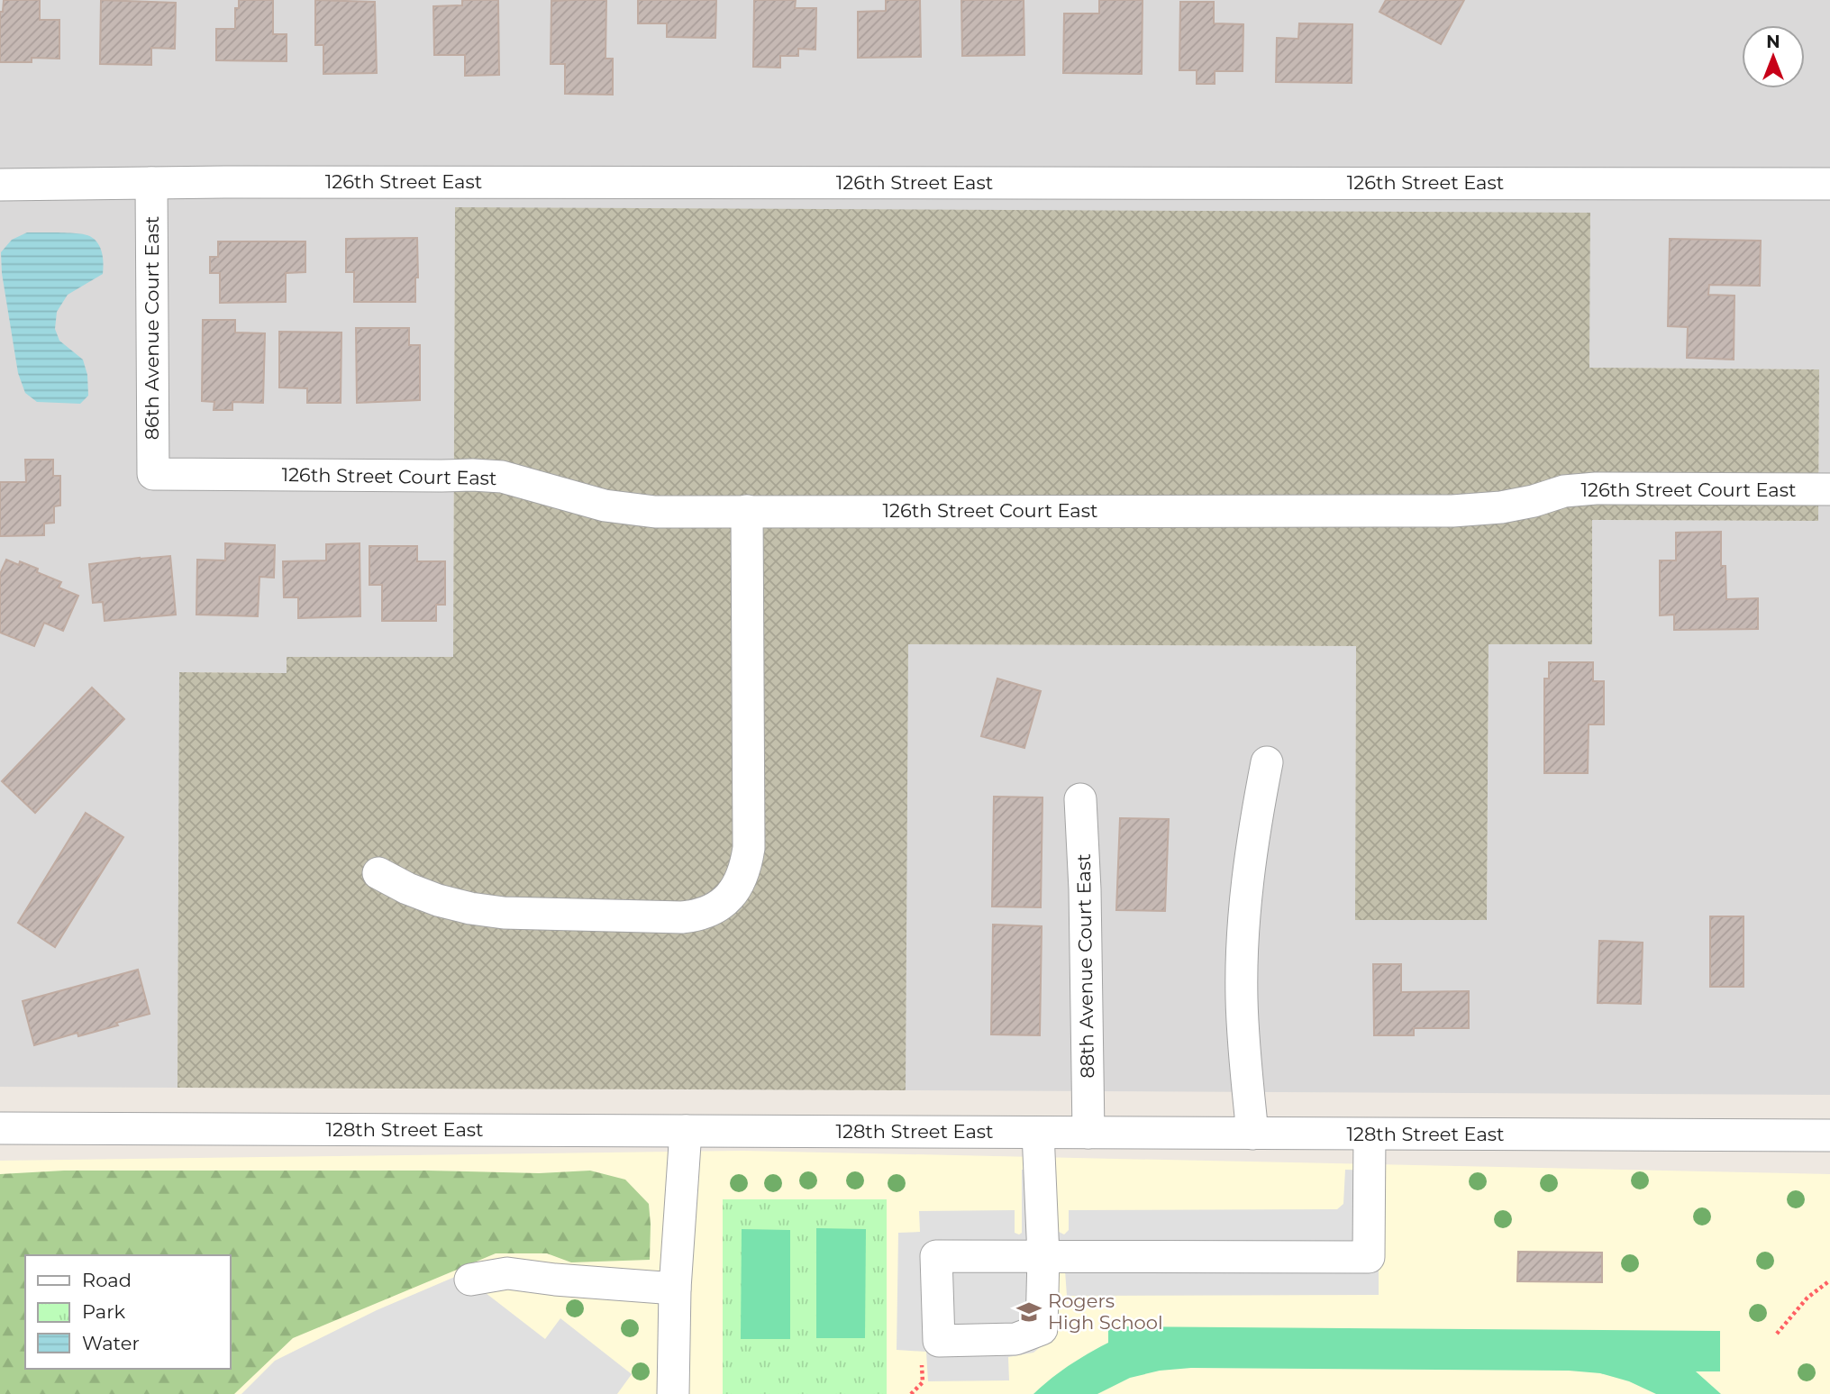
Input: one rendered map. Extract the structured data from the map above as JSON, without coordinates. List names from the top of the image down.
{
  "streets": {
    "street": [
      "126th Street East",
      "86th Avenue Court East",
      "126th Street Court East",
      "88th Avenue Court East",
      "128th Street East"
    ]
  },
  "crossings": [
    ["126th Street East", "86th Avenue Court East"],
    ["86th Avenue Court East", "126th Street Court East"],
    ["88th Avenue Court East", "128th Street East"]
  ],
  "places": {
    "school or university": ["Rogers High School"]
  },
  "legend": ["Road", "Park", "Water"],
  "north": "top"
}
